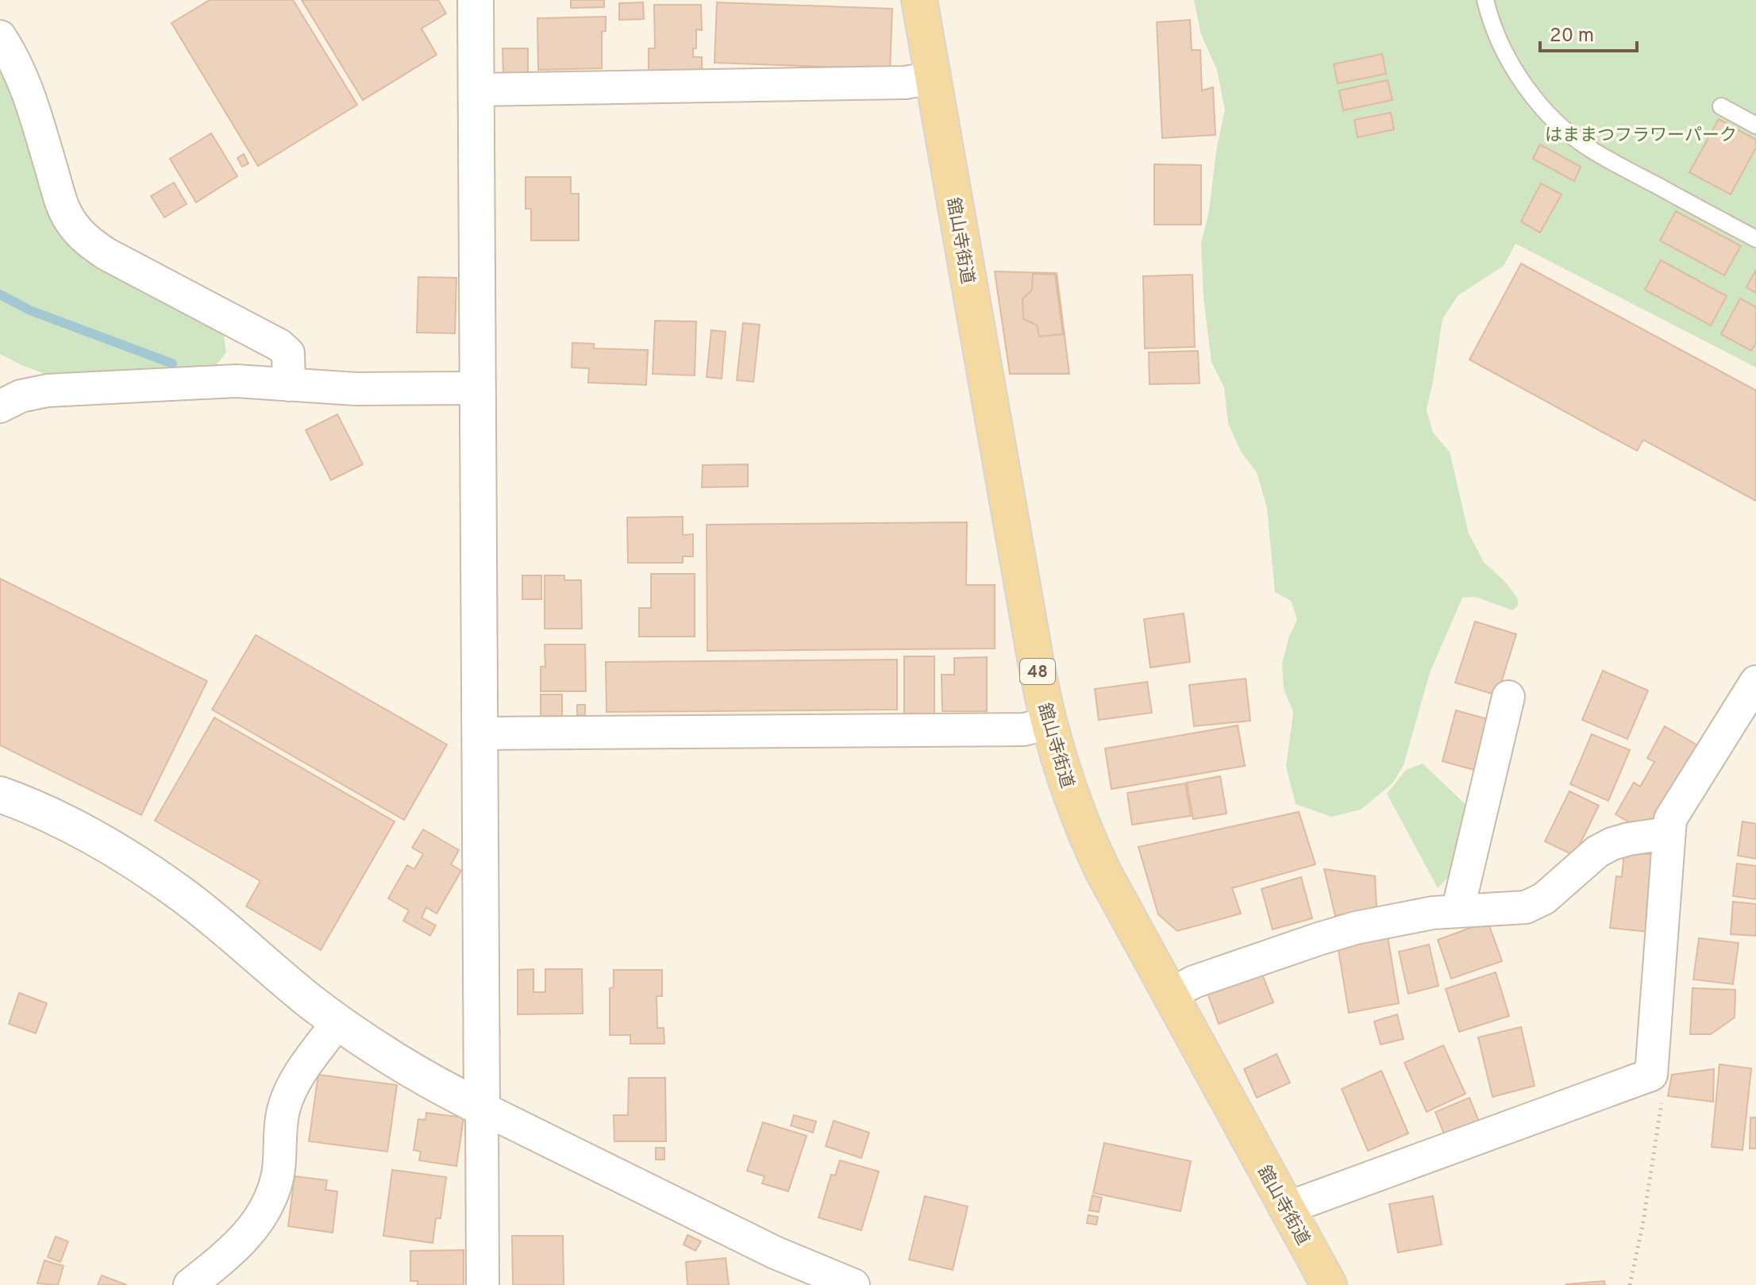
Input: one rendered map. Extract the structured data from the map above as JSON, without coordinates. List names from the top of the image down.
{
  "streets": {
    "main road": ["舘山寺街道", "48"]
  },
  "parks": ["はままつフラワーパーク"],
  "scale_bar": "20 m"
}
